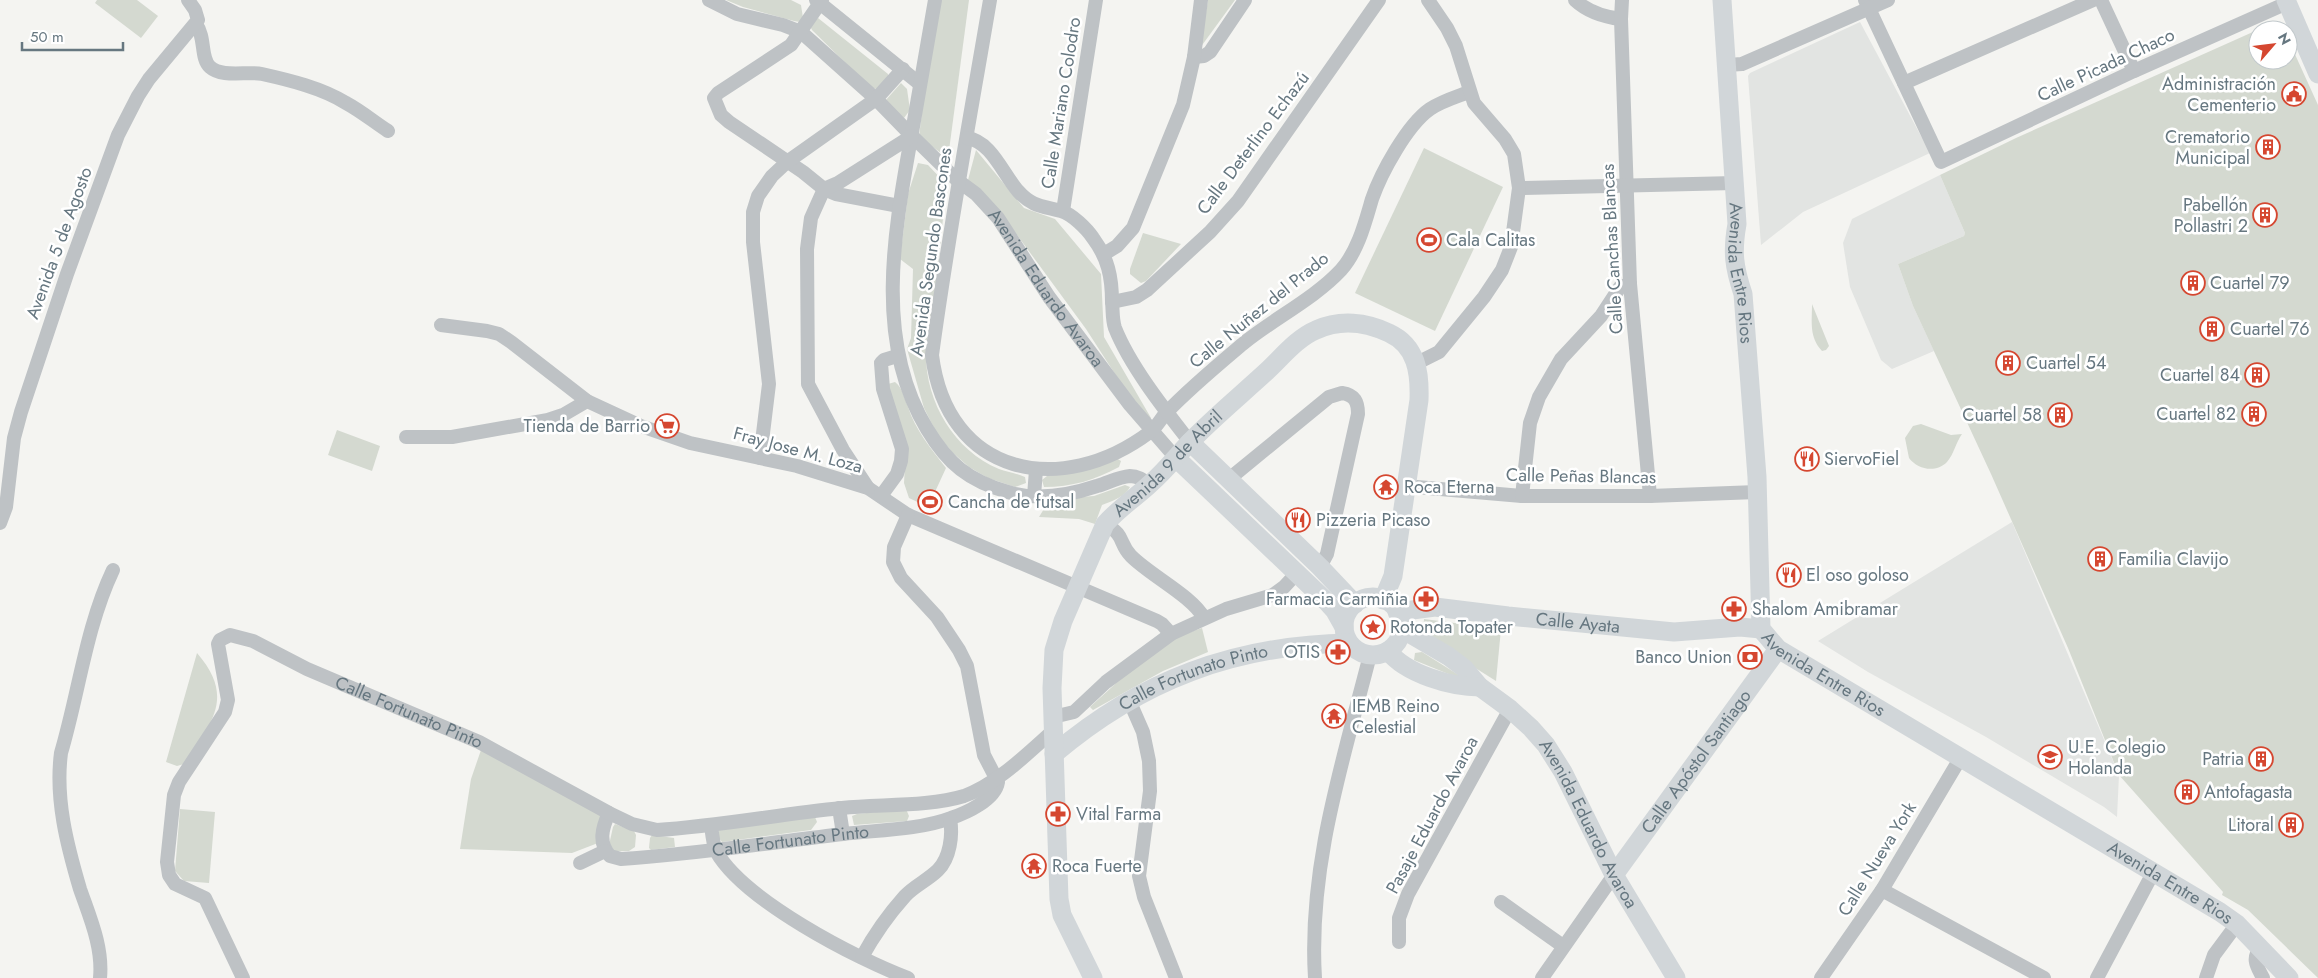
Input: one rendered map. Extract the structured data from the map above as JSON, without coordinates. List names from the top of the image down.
{
  "streets": {
    "main road": [
      "Avenida Entre Rios",
      "Avenida Eduardo Avaroa",
      "Avenida 9 de Abril",
      "Calle Ayata",
      "Calle Fortunato Pinto",
      "Calle Apóstol Santiago"
    ],
    "street": [
      "Calle Picada Chaco",
      "Calle Mariano Colodro",
      "Calle Deterlino Echazú",
      "Avenida 5 de Agosto",
      "Calle Canchas Blancas",
      "Avenida Segundo Bascones",
      "Calle Nuñez del Prado",
      "Fray Jose M. Loza",
      "Calle Peñas Blancas",
      "Pasaje Eduardo Avaroa",
      "Calle Nueva York"
    ]
  },
  "crossings": [
    ["Calle Mariano Colodro", "Avenida Eduardo Avaroa"],
    ["Calle Deterlino Echazú", "Avenida Eduardo Avaroa"],
    ["Calle Canchas Blancas", "Calle Peñas Blancas"],
    ["Avenida Segundo Bascones", "Avenida Eduardo Avaroa"],
    ["Avenida Segundo Bascones", "Calle Nuñez del Prado"],
    ["Avenida Segundo Bascones", "Avenida 9 de Abril"],
    ["Avenida Entre Rios", "Calle Peñas Blancas"],
    ["Avenida Entre Rios", "Calle Ayata"],
    ["Avenida Entre Rios", "Calle Apóstol Santiago"],
    ["Avenida Entre Rios", "Calle Nueva York"],
    ["Avenida Eduardo Avaroa", "Calle Nuñez del Prado"],
    ["Avenida Eduardo Avaroa", "Avenida 9 de Abril"],
    ["Avenida Eduardo Avaroa", "Calle Ayata"],
    ["Avenida Eduardo Avaroa", "Calle Fortunato Pinto"],
    ["Avenida Eduardo Avaroa", "Calle Apóstol Santiago"],
    ["Avenida Eduardo Avaroa", "Pasaje Eduardo Avaroa"],
    ["Fray Jose M. Loza", "Avenida 9 de Abril"],
    ["Avenida 9 de Abril", "Calle Peñas Blancas"],
    ["Avenida 9 de Abril", "Calle Ayata"],
    ["Avenida 9 de Abril", "Calle Fortunato Pinto"],
    ["Calle Ayata", "Calle Fortunato Pinto"]
  ],
  "places": {
    "public building": ["Administración Cementerio"],
    "building": [
      "Crematorio Municipal",
      "Pabellón Pollastri 2",
      "Cuartel 79",
      "Cuartel 76",
      "Cuartel 54",
      "Cuartel 84",
      "Cuartel 82",
      "Cuartel 58",
      "Familia Clavijo",
      "Patria",
      "Antofagasta",
      "Litoral"
    ],
    "sports": ["Cala Calitas", "Cancha de futsal"],
    "supermarket": ["Tienda de Barrio"],
    "restaurant": ["SiervoFiel", "Pizzeria Picaso", "El oso goloso"],
    "temple": ["Roca Eterna", "IEMB Reino Celestial", "Roca Fuerte"],
    "pharmacy": [
      "Farmacia Carmiñia",
      "Shalom Amibramar",
      "OTIS",
      "Vital Farma"
    ],
    "place": ["Rotonda Topater"],
    "bank": ["Banco Union"],
    "school or university": ["U.E. Colegio Holanda"]
  },
  "scale_bar": "50 m",
  "north": "top right"
}
